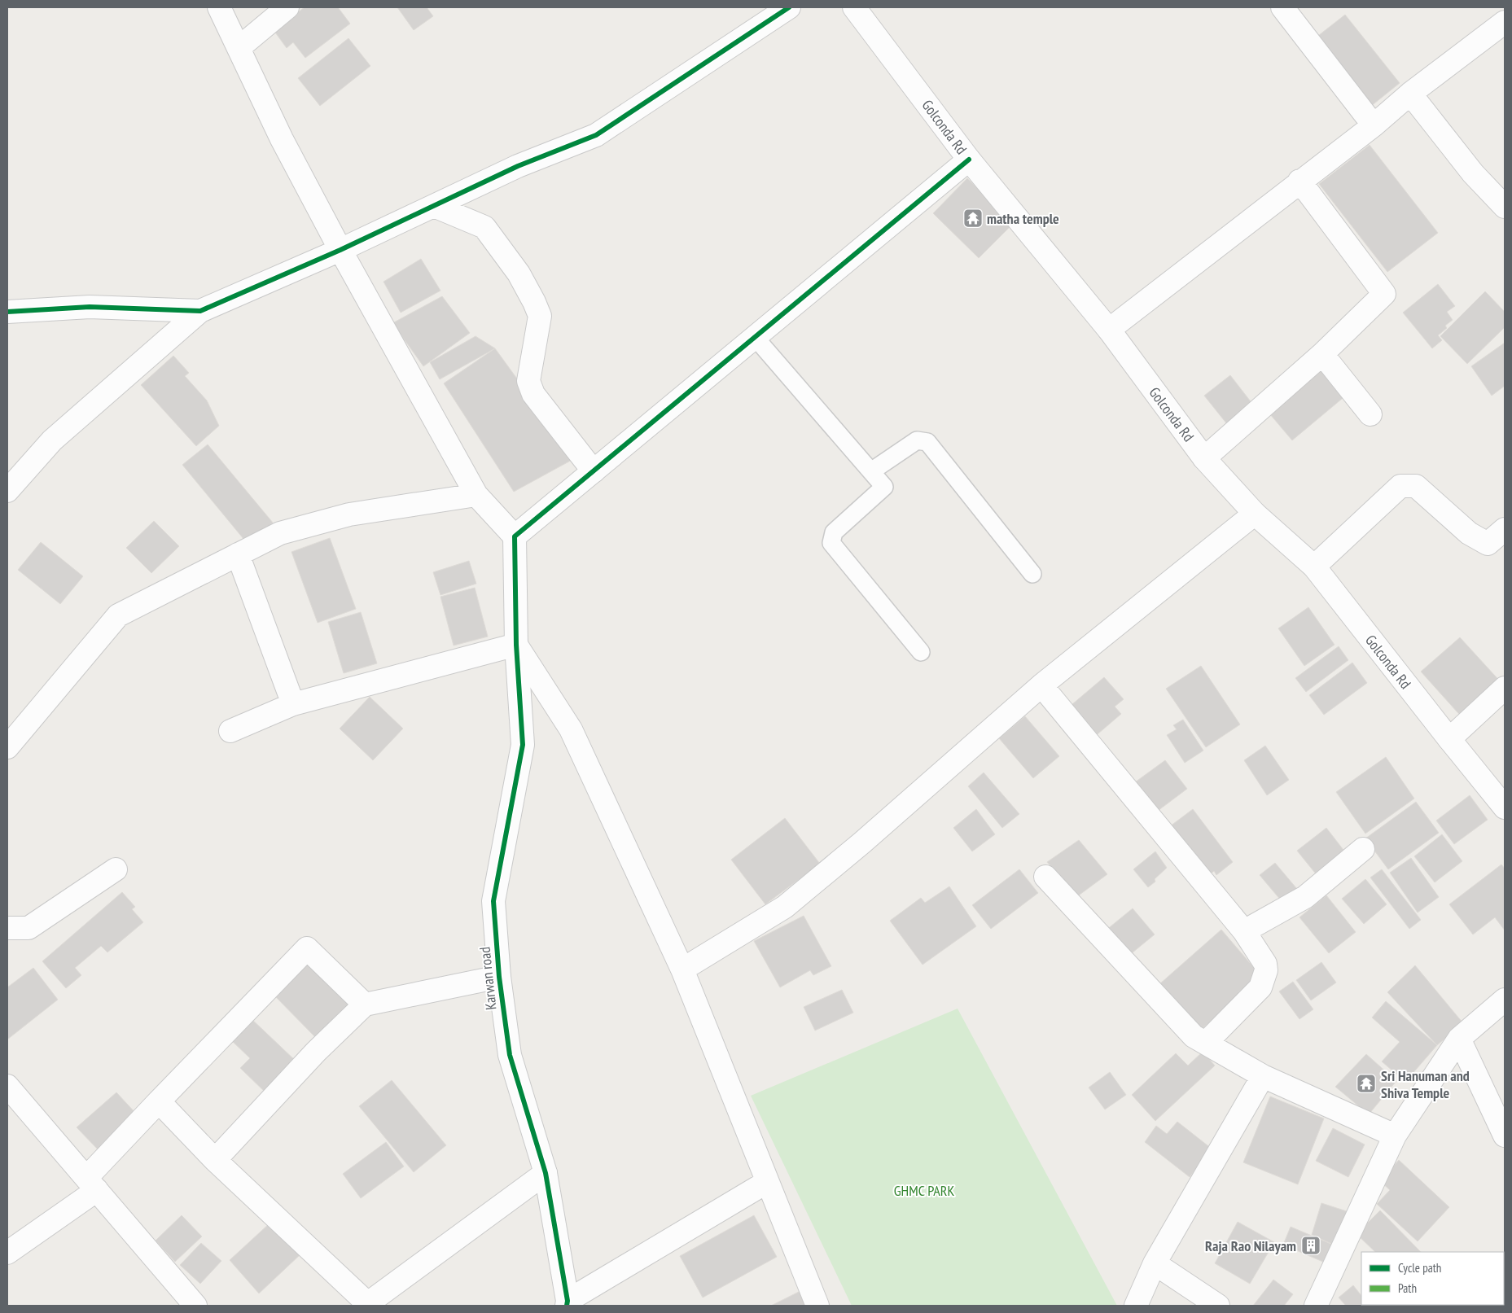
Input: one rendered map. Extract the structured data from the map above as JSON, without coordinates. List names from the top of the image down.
{
  "streets": {
    "street": ["Golconda Rd", "Karwan road"]
  },
  "parks": ["GHMC PARK"],
  "places": {
    "temple": ["matha temple", "Sri Hanuman and Shiva Temple"],
    "building": ["Raja Rao Nilayam"]
  },
  "legend": ["Cycle path", "Path"]
}
